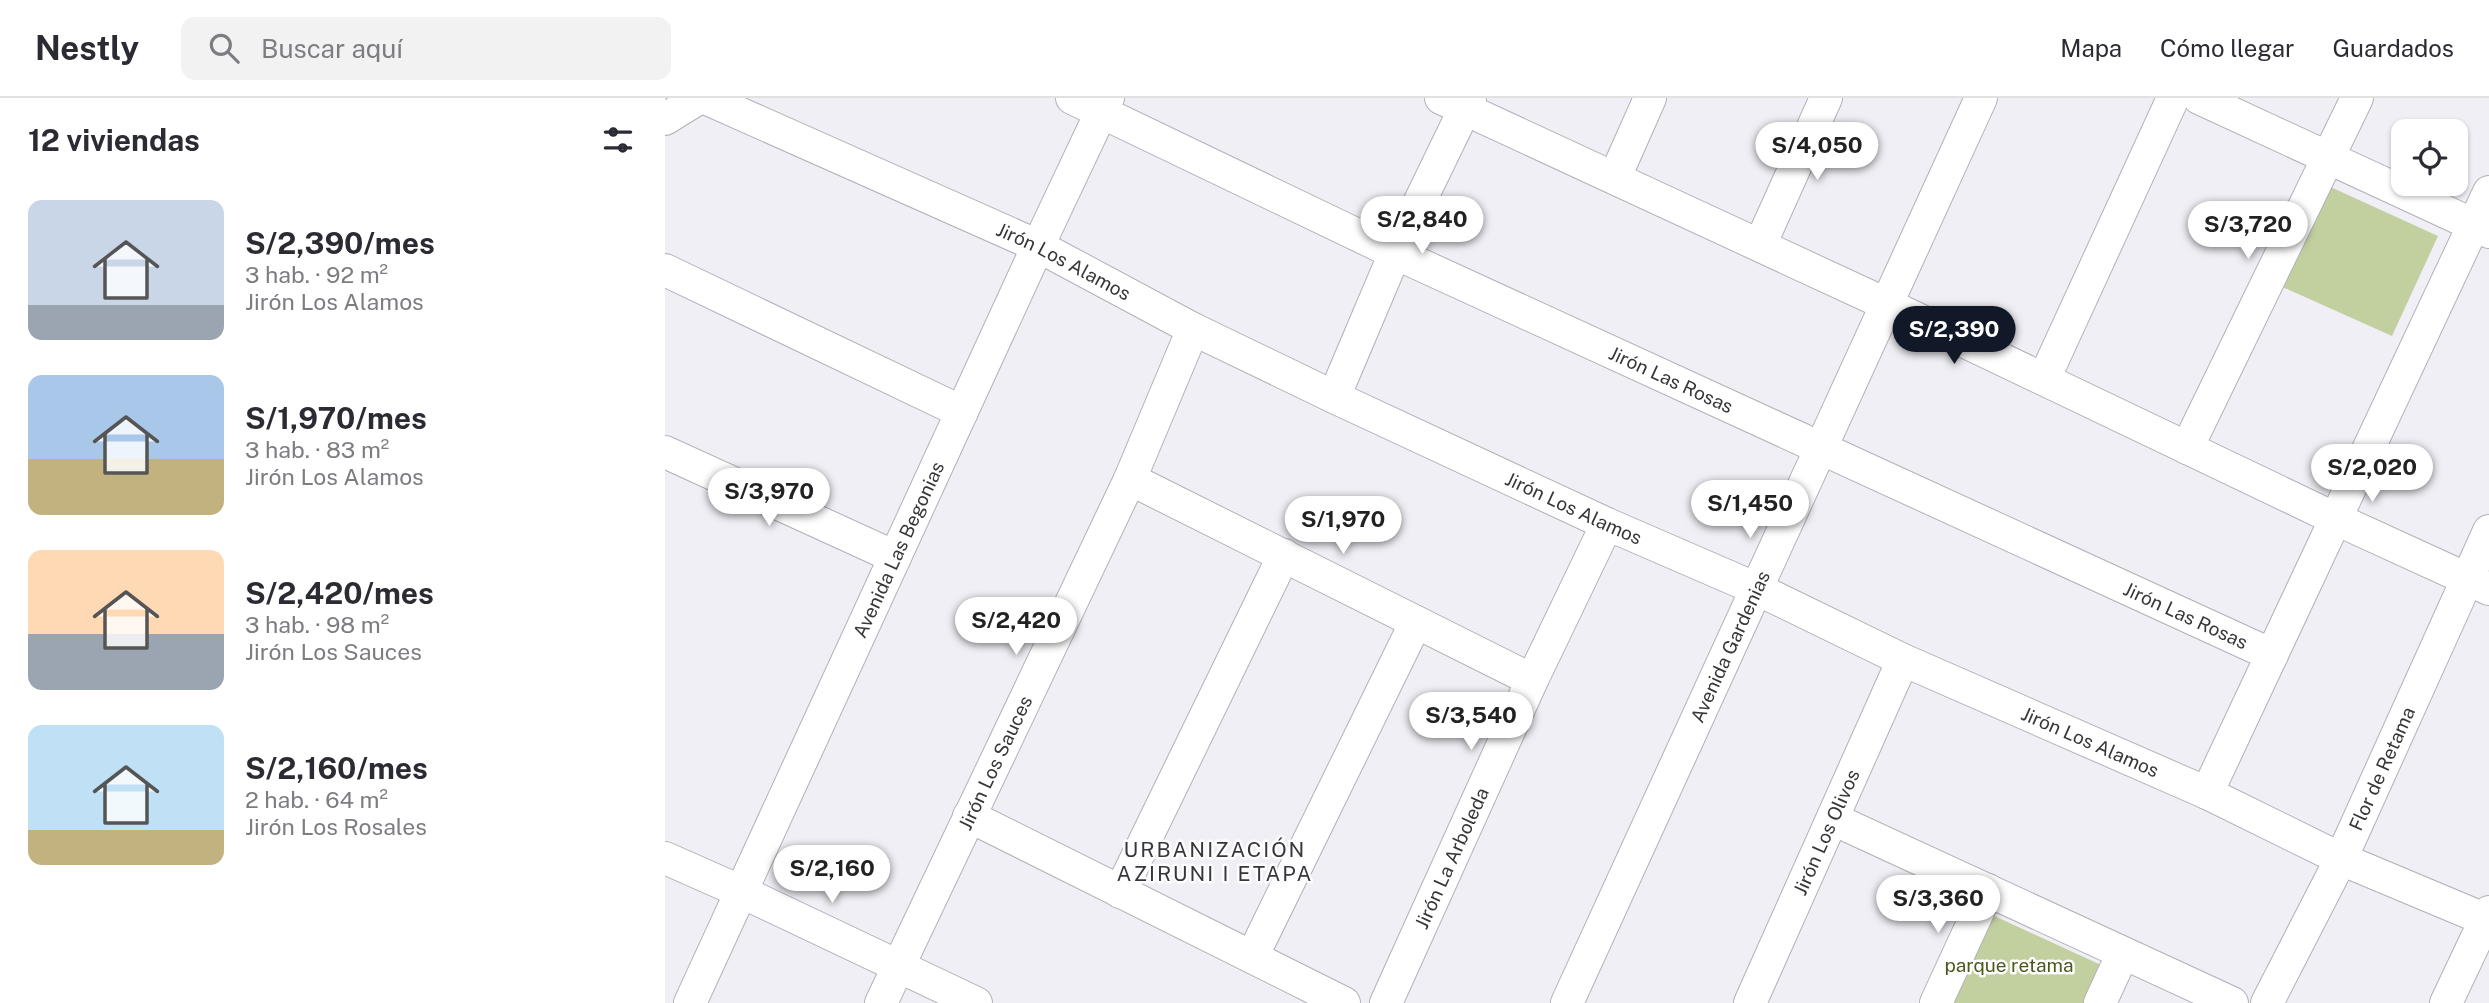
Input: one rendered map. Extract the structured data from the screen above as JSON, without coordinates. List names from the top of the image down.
{
  "streets": {
    "street": [
      "Jirón Los Alamos",
      "Jirón Las Rosas",
      "Avenida Las Begonias",
      "Avenida Gardenias",
      "Jirón Los Sauces",
      "Flor de Retama",
      "Jirón Los Olivos",
      "Jirón La Arboleda"
    ]
  },
  "crossings": [
    ["Jirón Los Alamos", "Avenida Las Begonias"],
    ["Jirón Los Alamos", "Avenida Gardenias"],
    ["Jirón Los Alamos", "Jirón Los Sauces"],
    ["Jirón Los Alamos", "Flor de Retama"],
    ["Jirón Los Alamos", "Jirón Los Olivos"],
    ["Jirón Los Alamos", "Jirón La Arboleda"],
    ["Jirón Las Rosas", "Avenida Las Begonias"],
    ["Jirón Las Rosas", "Avenida Gardenias"]
  ],
  "districts": ["URBANIZACIÓN AZIRUNI I ETAPA"],
  "parks": ["parque retama"],
  "page": {
    "header": "Nestly",
    "search": "Buscar aquí",
    "nav": ["Mapa", "Cómo llegar", "Guardados"],
    "heading": "12 viviendas",
    "price": [
      "S/4,050",
      "S/2,840",
      "S/3,720",
      "S/2,390",
      "S/2,020",
      "S/3,970",
      "S/1,450",
      "S/1,970",
      "S/2,420",
      "S/3,540",
      "S/2,160",
      "S/3,360"
    ],
    "list": [
      {
        "name": "S/2,390/mes",
        "note": "3 hab. · 92 m² · Jirón Los Alamos"
      },
      {
        "name": "S/1,970/mes",
        "note": "3 hab. · 83 m² · Jirón Los Alamos"
      },
      {
        "name": "S/2,420/mes",
        "note": "3 hab. · 98 m² · Jirón Los Sauces"
      },
      {
        "name": "S/2,160/mes",
        "note": "2 hab. · 64 m² · Jirón Los Rosales"
      }
    ]
  }
}
